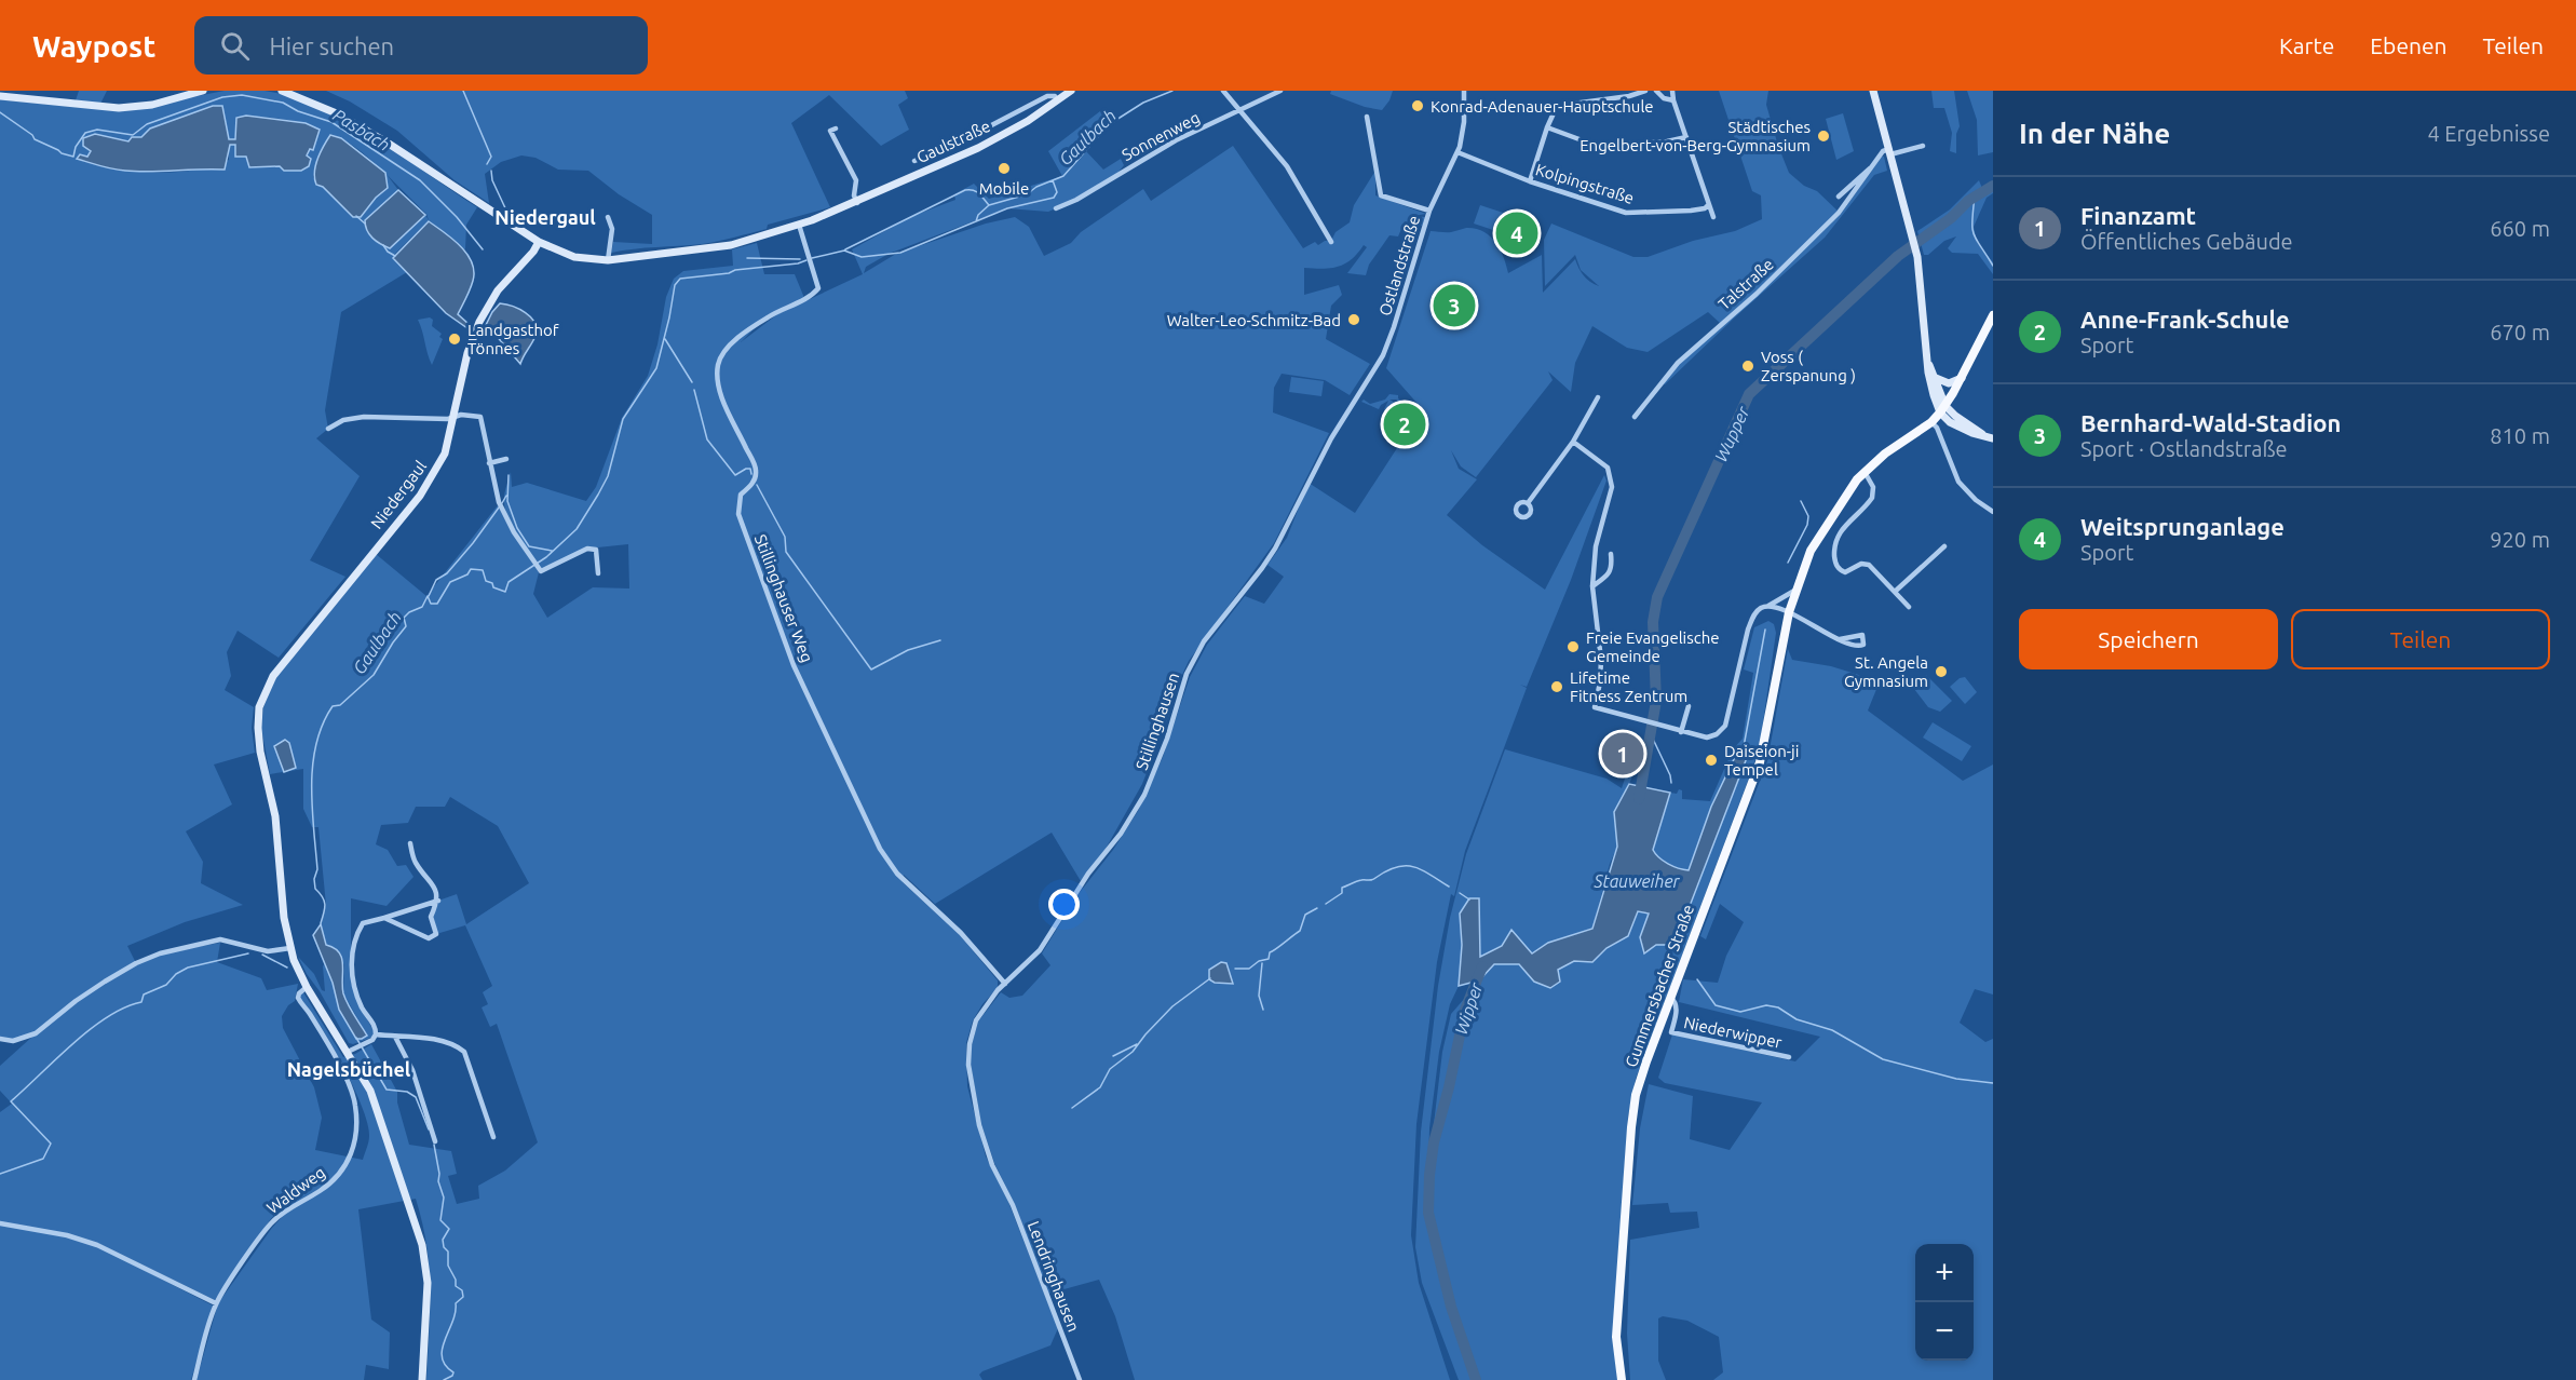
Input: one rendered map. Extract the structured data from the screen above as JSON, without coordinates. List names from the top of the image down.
{
  "streets": {
    "main road": ["Gaulstraße", "Niedergaul", "Gummersbacher Straße"],
    "street": [
      "Sonnenweg",
      "Kolpingstraße",
      "Ostlandstraße",
      "Talstraße",
      "Stillinghauser Weg",
      "Stillinghausen",
      "Niederwipper",
      "Waldweg",
      "Lendringhausen"
    ]
  },
  "crossings": [
    ["Gaulstraße", "Niedergaul"],
    ["Gaulstraße", "Stillinghauser Weg"],
    ["Kolpingstraße", "Ostlandstraße"],
    ["Ostlandstraße", "Stillinghausen"],
    ["Niedergaul", "Waldweg"],
    ["Stillinghauser Weg", "Stillinghausen"],
    ["Stillinghausen", "Lendringhausen"],
    ["Gummersbacher Straße", "Niederwipper"]
  ],
  "districts": ["Niedergaul", "Nagelsbüchel"],
  "water": [
    "Pasbach",
    "Gaulbach",
    "Wupper",
    "Stauweiher",
    "Wipper"
  ],
  "places": [
    "Konrad-Adenauer-Hauptschule",
    "Städtisches Engelbert-von-Berg-Gymnasium",
    "Mobile",
    "Walter-Leo-Schmitz-Bad",
    "Landgasthof Tönnes",
    "Voss ( Zerspanung )",
    "Freie Evangelische Gemeinde",
    "St. Angela Gymnasium",
    "Lifetime Fitness Zentrum",
    "Daiseion-ji Tempel"
  ],
  "page": {
    "header": "Waypost",
    "search": "Hier suchen",
    "nav": ["Karte", "Ebenen", "Teilen"],
    "heading": ["In der Nähe", "4 Ergebnisse"],
    "list": [
      {
        "mark": "1",
        "name": "Finanzamt",
        "note": "Öffentliches Gebäude",
        "value": "660 m"
      },
      {
        "mark": "2",
        "name": "Anne-Frank-Schule",
        "note": "Sport",
        "value": "670 m"
      },
      {
        "mark": "3",
        "name": "Bernhard-Wald-Stadion",
        "note": "Sport · Ostlandstraße",
        "value": "810 m"
      },
      {
        "mark": "4",
        "name": "Weitsprunganlage",
        "note": "Sport",
        "value": "920 m"
      }
    ],
    "pins": [
      "4",
      "3",
      "2",
      "1"
    ],
    "buttons": ["Speichern", "Teilen"],
    "map_buttons": ["+", "−"]
  }
}
